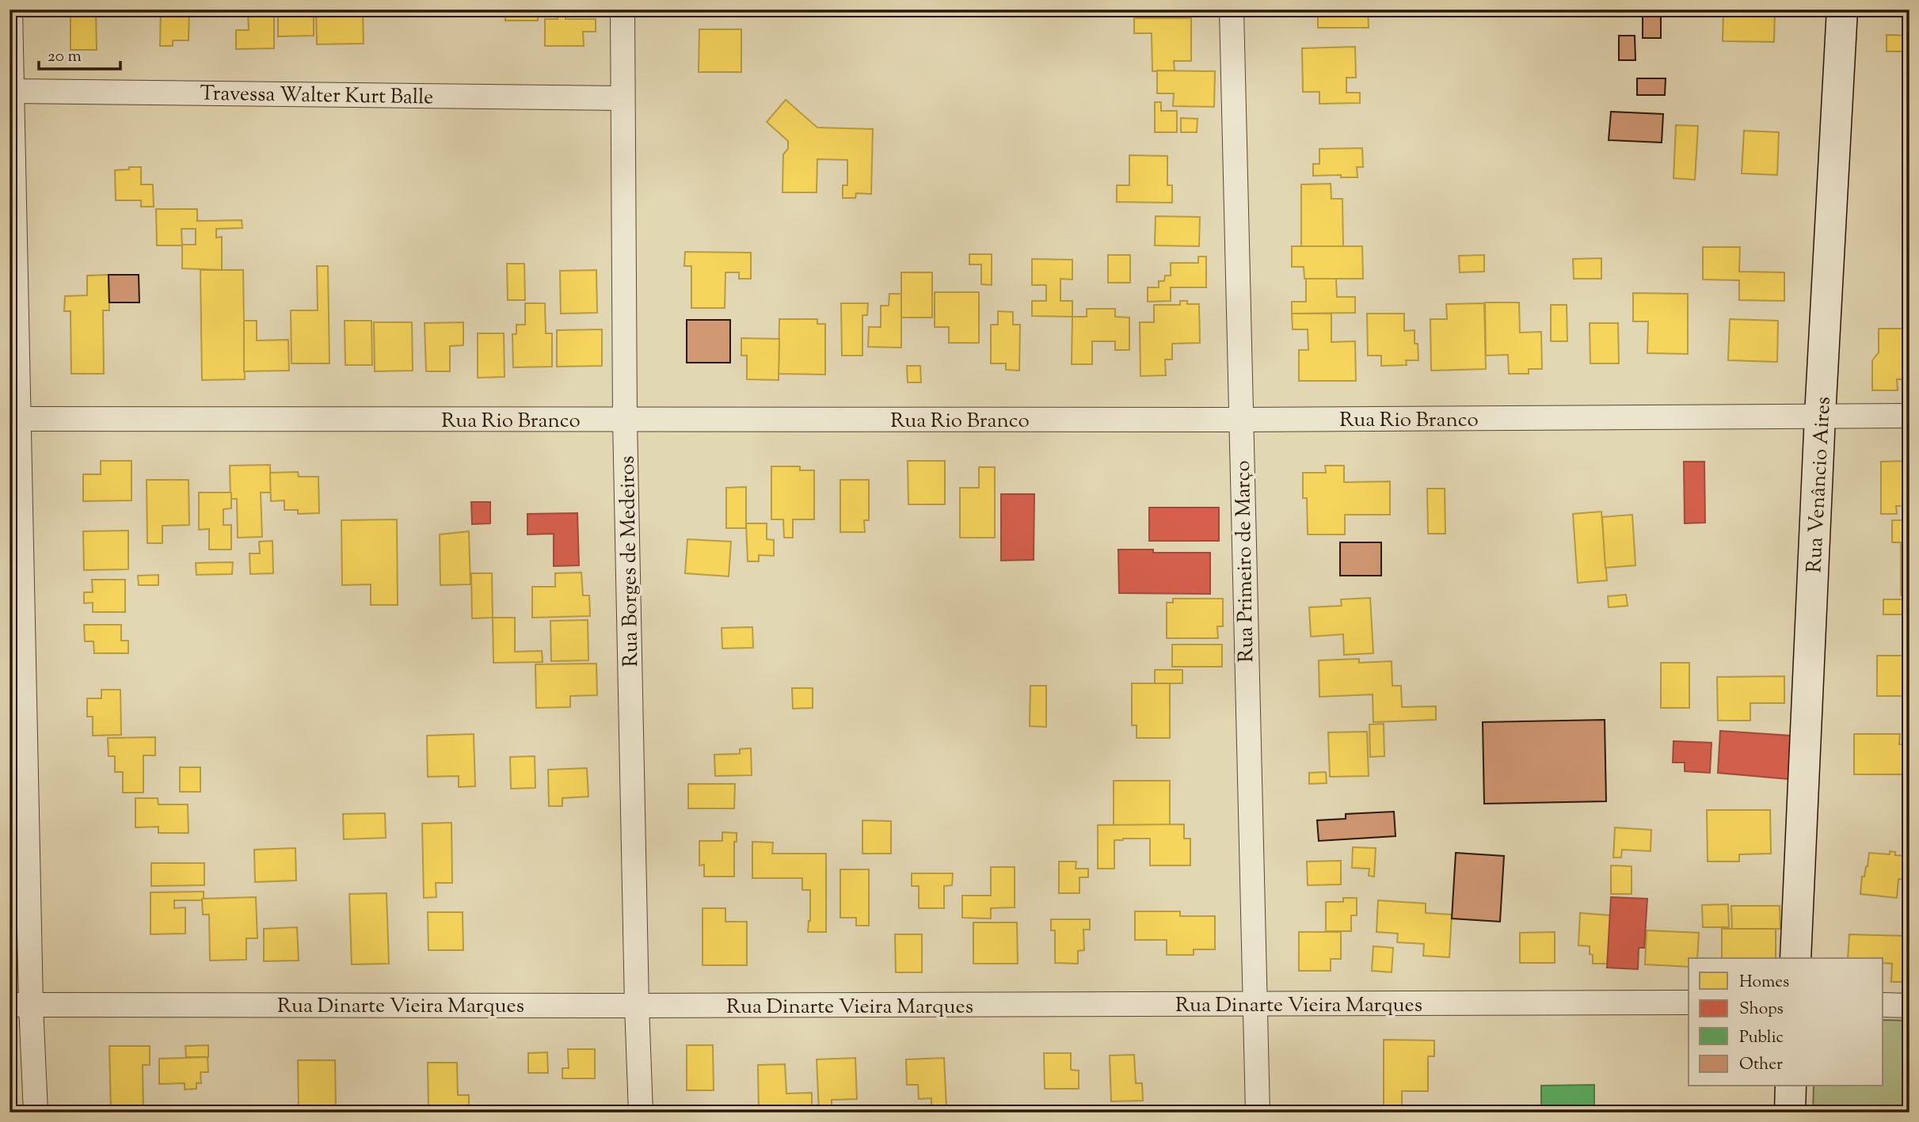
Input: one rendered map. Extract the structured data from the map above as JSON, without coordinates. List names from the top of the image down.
{
  "streets": {
    "street": [
      "Travessa Walter Kurt Balle",
      "Rua Rio Branco",
      "Rua Venâncio Aires",
      "Rua Borges de Medeiros",
      "Rua Primeiro de Março",
      "Rua Dinarte Vieira Marques"
    ]
  },
  "crossings": [
    ["Travessa Walter Kurt Balle", "Rua Borges de Medeiros"],
    ["Rua Rio Branco", "Rua Venâncio Aires"],
    ["Rua Rio Branco", "Rua Borges de Medeiros"],
    ["Rua Rio Branco", "Rua Primeiro de Março"],
    ["Rua Borges de Medeiros", "Rua Dinarte Vieira Marques"],
    ["Rua Primeiro de Março", "Rua Dinarte Vieira Marques"]
  ],
  "legend": [
    "Homes",
    "Shops",
    "Public",
    "Other"
  ],
  "scale_bar": "20 m"
}
